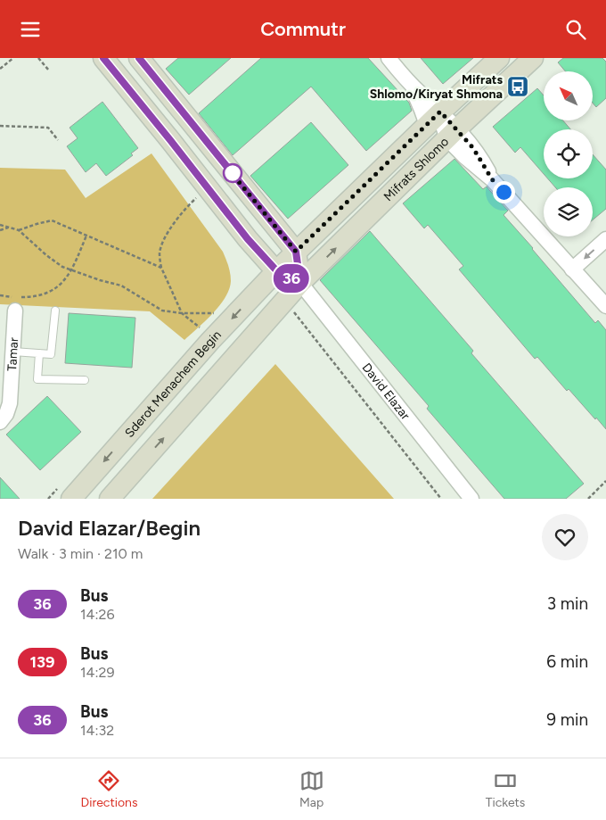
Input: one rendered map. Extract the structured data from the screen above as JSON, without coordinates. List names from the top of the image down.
{
  "streets": {
    "street": [
      "Mifrats Shlomo",
      "Tamar",
      "Sderot Menachem Begin",
      "David Elazar"
    ]
  },
  "crossings": [
    ["Mifrats Shlomo", "Sderot Menachem Begin"],
    ["Mifrats Shlomo", "David Elazar"],
    ["Sderot Menachem Begin", "David Elazar"]
  ],
  "places": {
    "bus stop": ["Mifrats Shlomo/Kiryat Shmona"]
  },
  "lines": ["bus line 36"],
  "north": "top left",
  "page": {
    "header": "Commutr",
    "on_map": "36",
    "heading": ["David Elazar/Begin", "Walk · 3 min · 210 m"],
    "list": [
      {
        "mark": "36",
        "name": "Bus",
        "note": "14:26",
        "value": "3 min"
      },
      {
        "mark": "139",
        "name": "Bus",
        "note": "14:29",
        "value": "6 min"
      },
      {
        "mark": "36",
        "name": "Bus",
        "note": "14:32",
        "value": "9 min"
      }
    ],
    "tabs": ["Directions", "Map", "Tickets"]
  }
}
